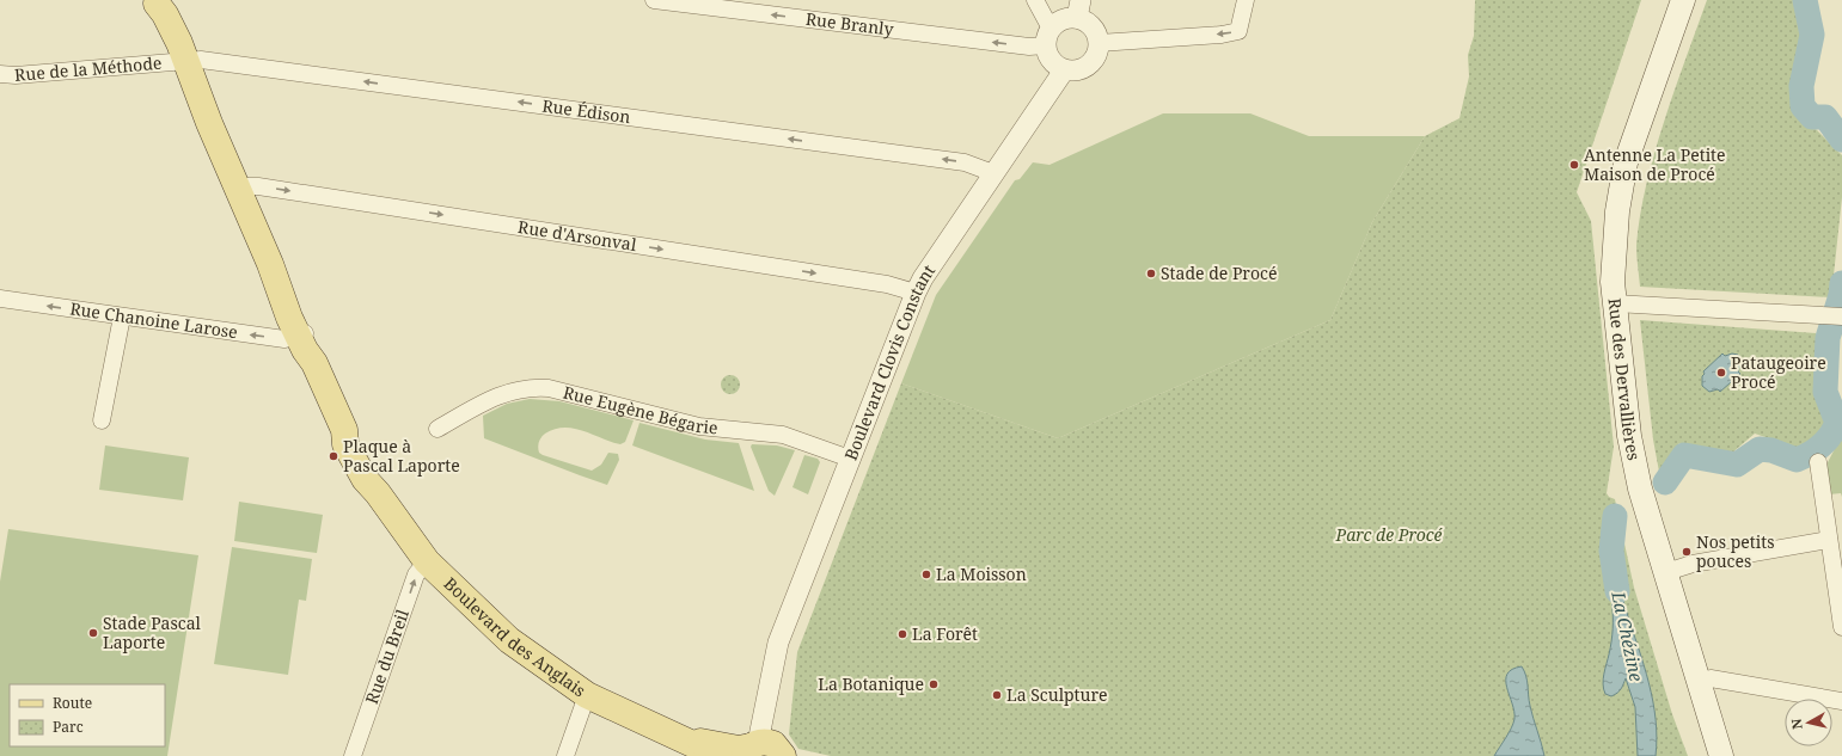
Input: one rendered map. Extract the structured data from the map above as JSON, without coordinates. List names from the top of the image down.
{
  "streets": {
    "main road": ["Rue des Dervallières", "Boulevard des Anglais"],
    "street": [
      "Rue Branly",
      "Rue de la Méthode",
      "Rue Édison",
      "Rue d'Arsonval",
      "Rue Chanoine Larose",
      "Boulevard Clovis Constant",
      "Rue Eugène Bégarie",
      "Rue du Breil"
    ]
  },
  "crossings": [
    ["Rue Branly", "Boulevard Clovis Constant"],
    ["Rue de la Méthode", "Rue Édison"],
    ["Rue de la Méthode", "Boulevard des Anglais"],
    ["Rue Édison", "Boulevard Clovis Constant"],
    ["Rue Édison", "Boulevard des Anglais"],
    ["Rue d'Arsonval", "Boulevard Clovis Constant"],
    ["Rue d'Arsonval", "Boulevard des Anglais"],
    ["Rue Chanoine Larose", "Boulevard des Anglais"],
    ["Boulevard Clovis Constant", "Rue Eugène Bégarie"],
    ["Boulevard Clovis Constant", "Boulevard des Anglais"],
    ["Boulevard des Anglais", "Rue du Breil"]
  ],
  "one_way": [
    "Rue Branly",
    "Rue Édison",
    "Rue d'Arsonval",
    "Rue Chanoine Larose",
    "Rue du Breil"
  ],
  "water": ["La Chézine"],
  "parks": ["Parc de Procé"],
  "places": [
    "Antenne La Petite Maison de Procé",
    "Stade de Procé",
    "Pataugeoire Procé",
    "Plaque à Pascal Laporte",
    "Nos petits pouces",
    "La Moisson",
    "Stade Pascal Laporte",
    "La Forêt",
    "La Botanique",
    "La Sculpture"
  ],
  "legend": ["Route", "Parc"],
  "north": "left"
}
